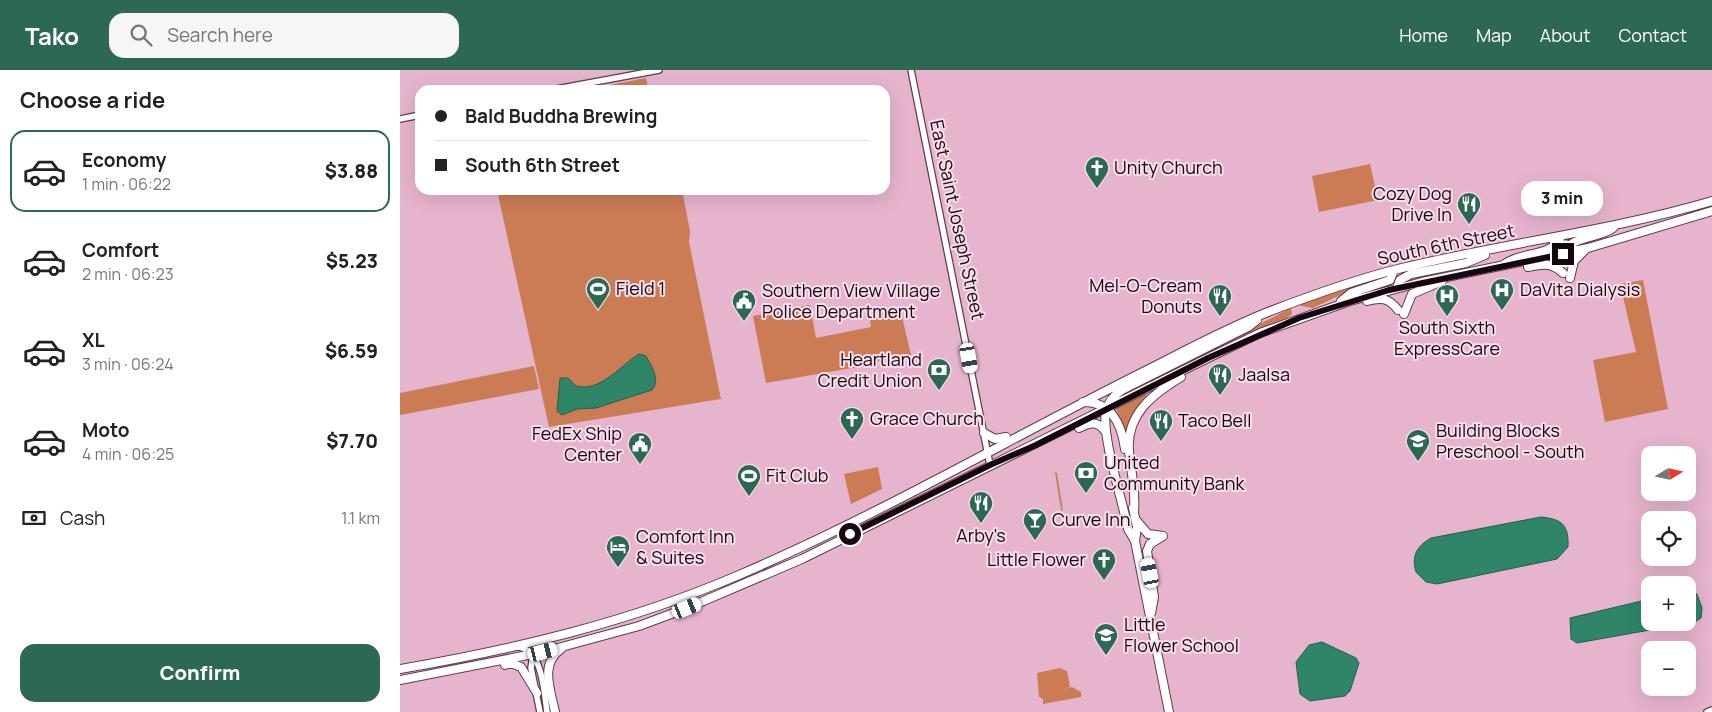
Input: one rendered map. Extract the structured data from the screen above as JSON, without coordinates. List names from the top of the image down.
{
  "streets": {
    "main road": ["South 6th Street"],
    "street": ["East Saint Joseph Street"]
  },
  "places": {
    "church": ["Unity Church", "Grace Church", "Little Flower"],
    "restaurant": [
      "Cozy Dog Drive In",
      "Mel-O-Cream Donuts",
      "Jaalsa",
      "Taco Bell",
      "Arby's"
    ],
    "sports": ["Field 1", "Fit Club"],
    "hospital": ["DaVita Dialysis", "South Sixth ExpressCare"],
    "public building": ["Southern View Village Police Department", "FedEx Ship Center"],
    "bank": ["Heartland Credit Union", "United Community Bank"],
    "school or university": ["Building Blocks Preschool - South", "Little Flower School"],
    "bar": ["Curve Inn"],
    "hotel": ["Comfort Inn & Suites"]
  },
  "north": "right",
  "page": {
    "header": "Tako",
    "search": "Search here",
    "nav": [
      "Home",
      "Map",
      "About",
      "Contact"
    ],
    "heading": "Choose a ride",
    "banner": ["Bald Buddha Brewing", "South 6th Street"],
    "list": [
      {
        "name": "Economy",
        "note": "1 min · 06:22",
        "value": "$3.88"
      },
      {
        "name": "Comfort",
        "note": "2 min · 06:23",
        "value": "$5.23"
      },
      {
        "name": "XL",
        "note": "3 min · 06:24",
        "value": "$6.59"
      },
      {
        "name": "Moto",
        "note": "4 min · 06:25",
        "value": "$7.70"
      }
    ],
    "bubble": "3 min",
    "map_buttons": ["+", "−"],
    "pay": ["Cash", "1.1 km"],
    "buttons": "Confirm"
  }
}
